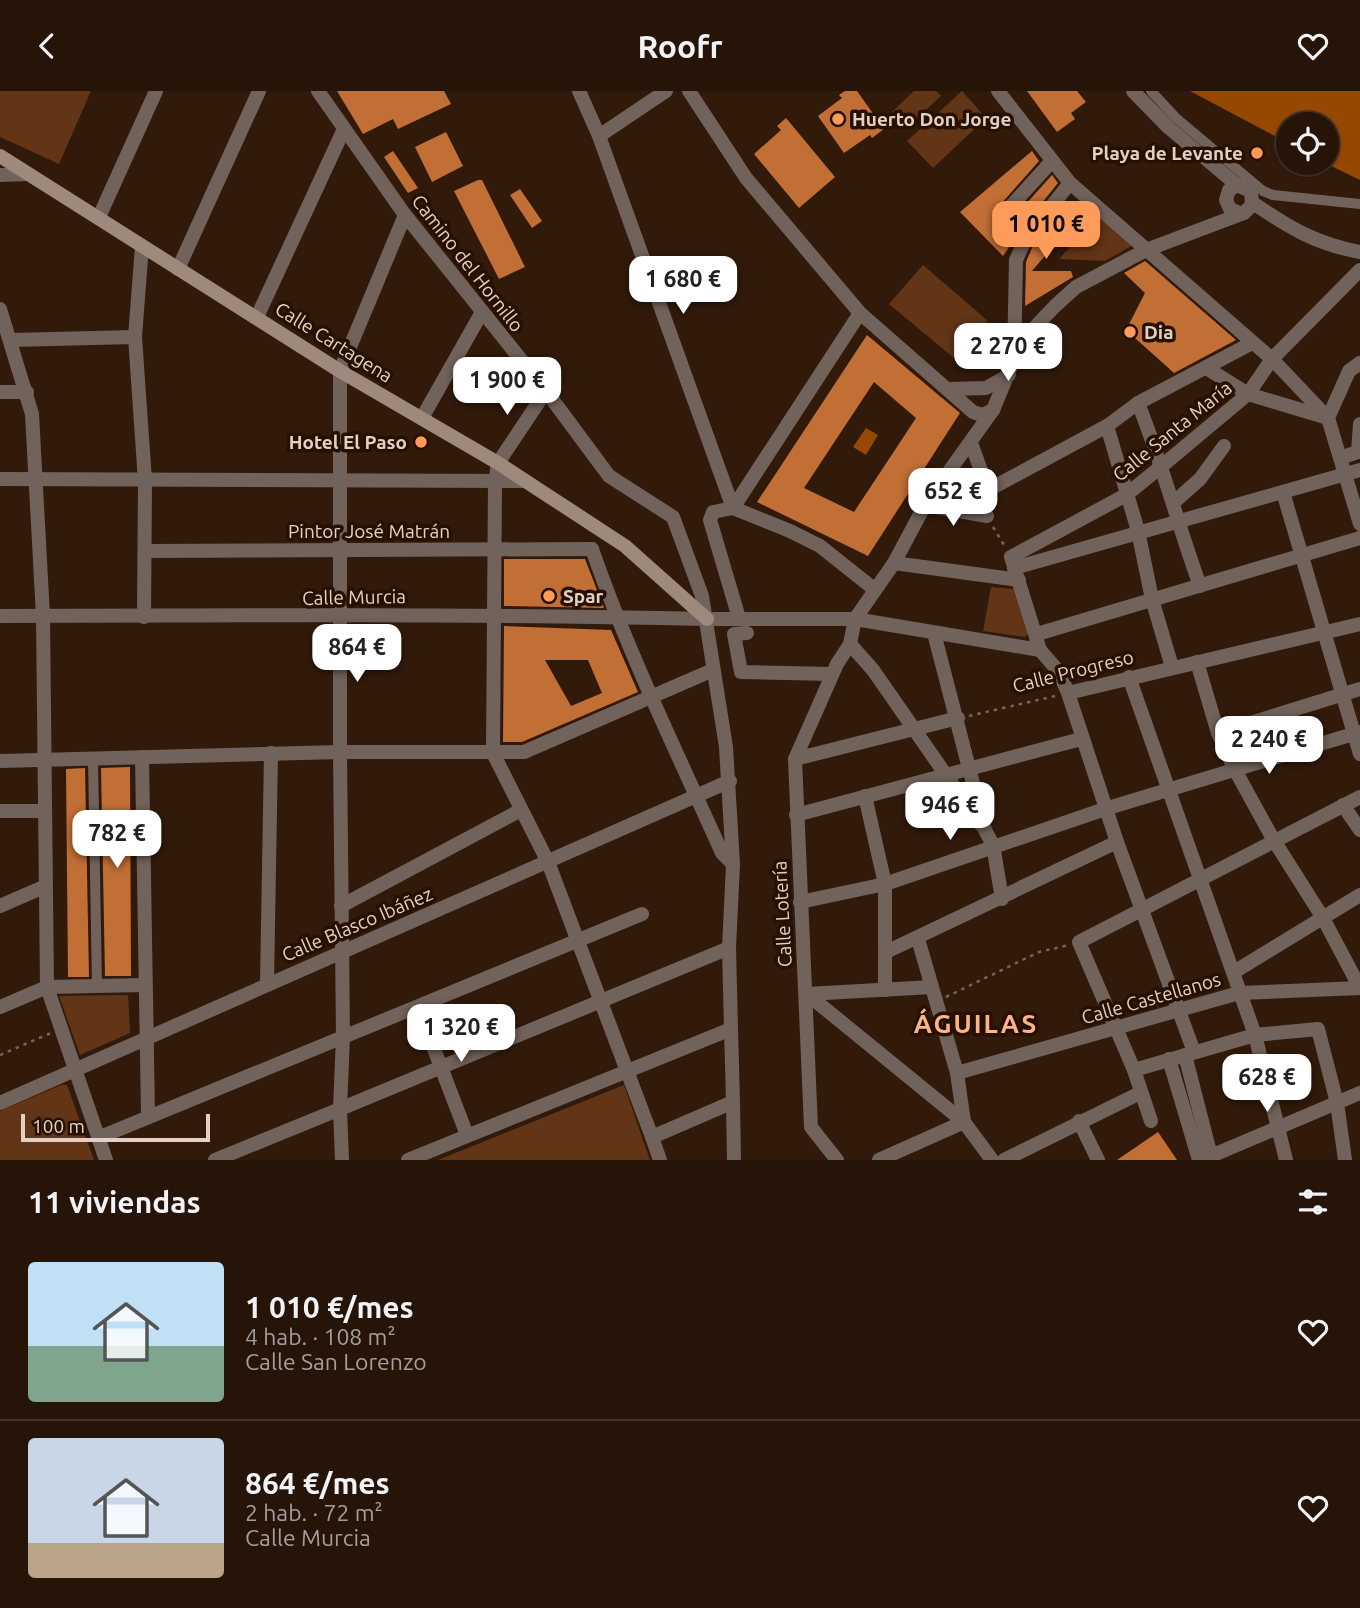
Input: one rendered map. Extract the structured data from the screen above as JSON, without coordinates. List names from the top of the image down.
{
  "streets": {
    "main road": ["Calle Cartagena"],
    "street": [
      "Camino del Hornillo",
      "Calle Santa María",
      "Pintor José Matrán",
      "Calle Murcia",
      "Calle Progreso",
      "Calle Lotería",
      "Calle Blasco Ibáñez",
      "Calle Castellanos"
    ]
  },
  "crossings": [
    ["Camino del Hornillo", "Calle Cartagena"],
    ["Camino del Hornillo", "Calle Murcia"],
    ["Camino del Hornillo", "Calle Blasco Ibáñez"],
    ["Calle Cartagena", "Calle Murcia"]
  ],
  "districts": ["ÁGUILAS"],
  "places": [
    "Huerto Don Jorge",
    "Playa de Levante",
    "Dia",
    "Hotel El Paso",
    "Spar"
  ],
  "scale_bar": "100 m",
  "page": {
    "header": "Roofr",
    "price": [
      "1 010 €",
      "1 680 €",
      "2 270 €",
      "1 900 €",
      "652 €",
      "864 €",
      "2 240 €",
      "946 €",
      "782 €",
      "1 320 €",
      "628 €"
    ],
    "scale": "100 m",
    "heading": "11 viviendas",
    "list": [
      {
        "name": "1 010 €/mes",
        "note": "4 hab. · 108 m² · Calle San Lorenzo"
      },
      {
        "name": "864 €/mes",
        "note": "2 hab. · 72 m² · Calle Murcia"
      }
    ]
  }
}
